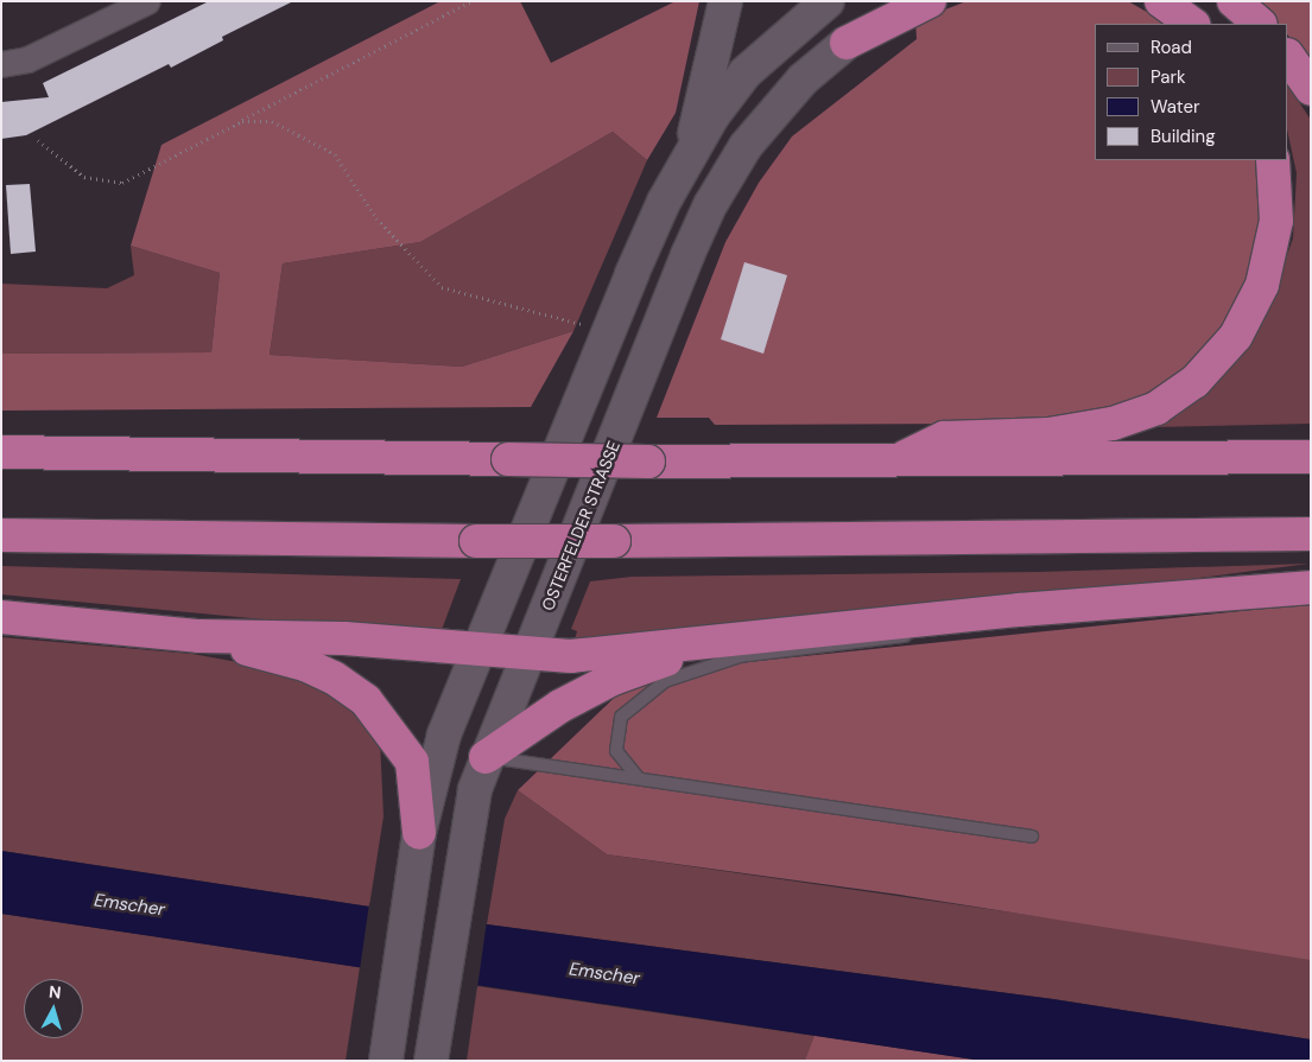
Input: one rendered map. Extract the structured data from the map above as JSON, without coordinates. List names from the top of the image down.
{
  "streets": {
    "main road": ["OSTERFELDER STRASSE"]
  },
  "water": ["Emscher"],
  "legend": [
    "Road",
    "Park",
    "Water",
    "Building"
  ],
  "north": "top"
}
